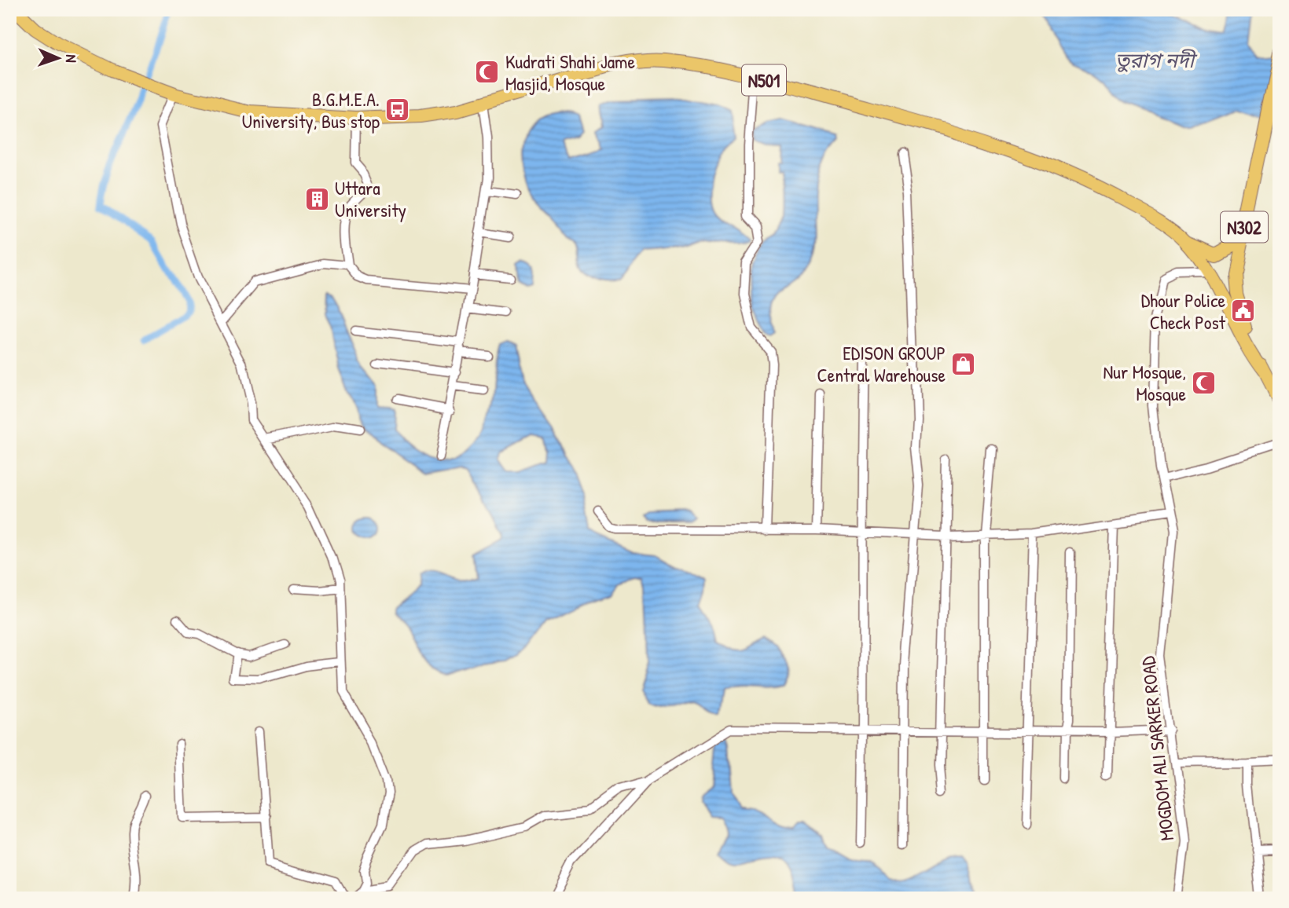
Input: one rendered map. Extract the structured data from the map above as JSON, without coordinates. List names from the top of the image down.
{
  "streets": {
    "highway": ["N501", "N302"],
    "street": ["MOGDOM ALI SARKER ROAD"]
  },
  "crossings": [
    ["N501", "N302"],
    ["N501", "MOGDOM ALI SARKER ROAD"]
  ],
  "water": ["তুরাগ নদী"],
  "places": {
    "mosque": ["Kudrati Shahi Jame Masjid, Mosque", "Nur Mosque, Mosque"],
    "bus stop": ["B.G.M.E.A. University, Bus stop"],
    "building": ["Uttara University"],
    "public building": ["Dhour Police Check Post"],
    "shop": ["EDISON GROUP Central Warehouse"]
  },
  "north": "right"
}
